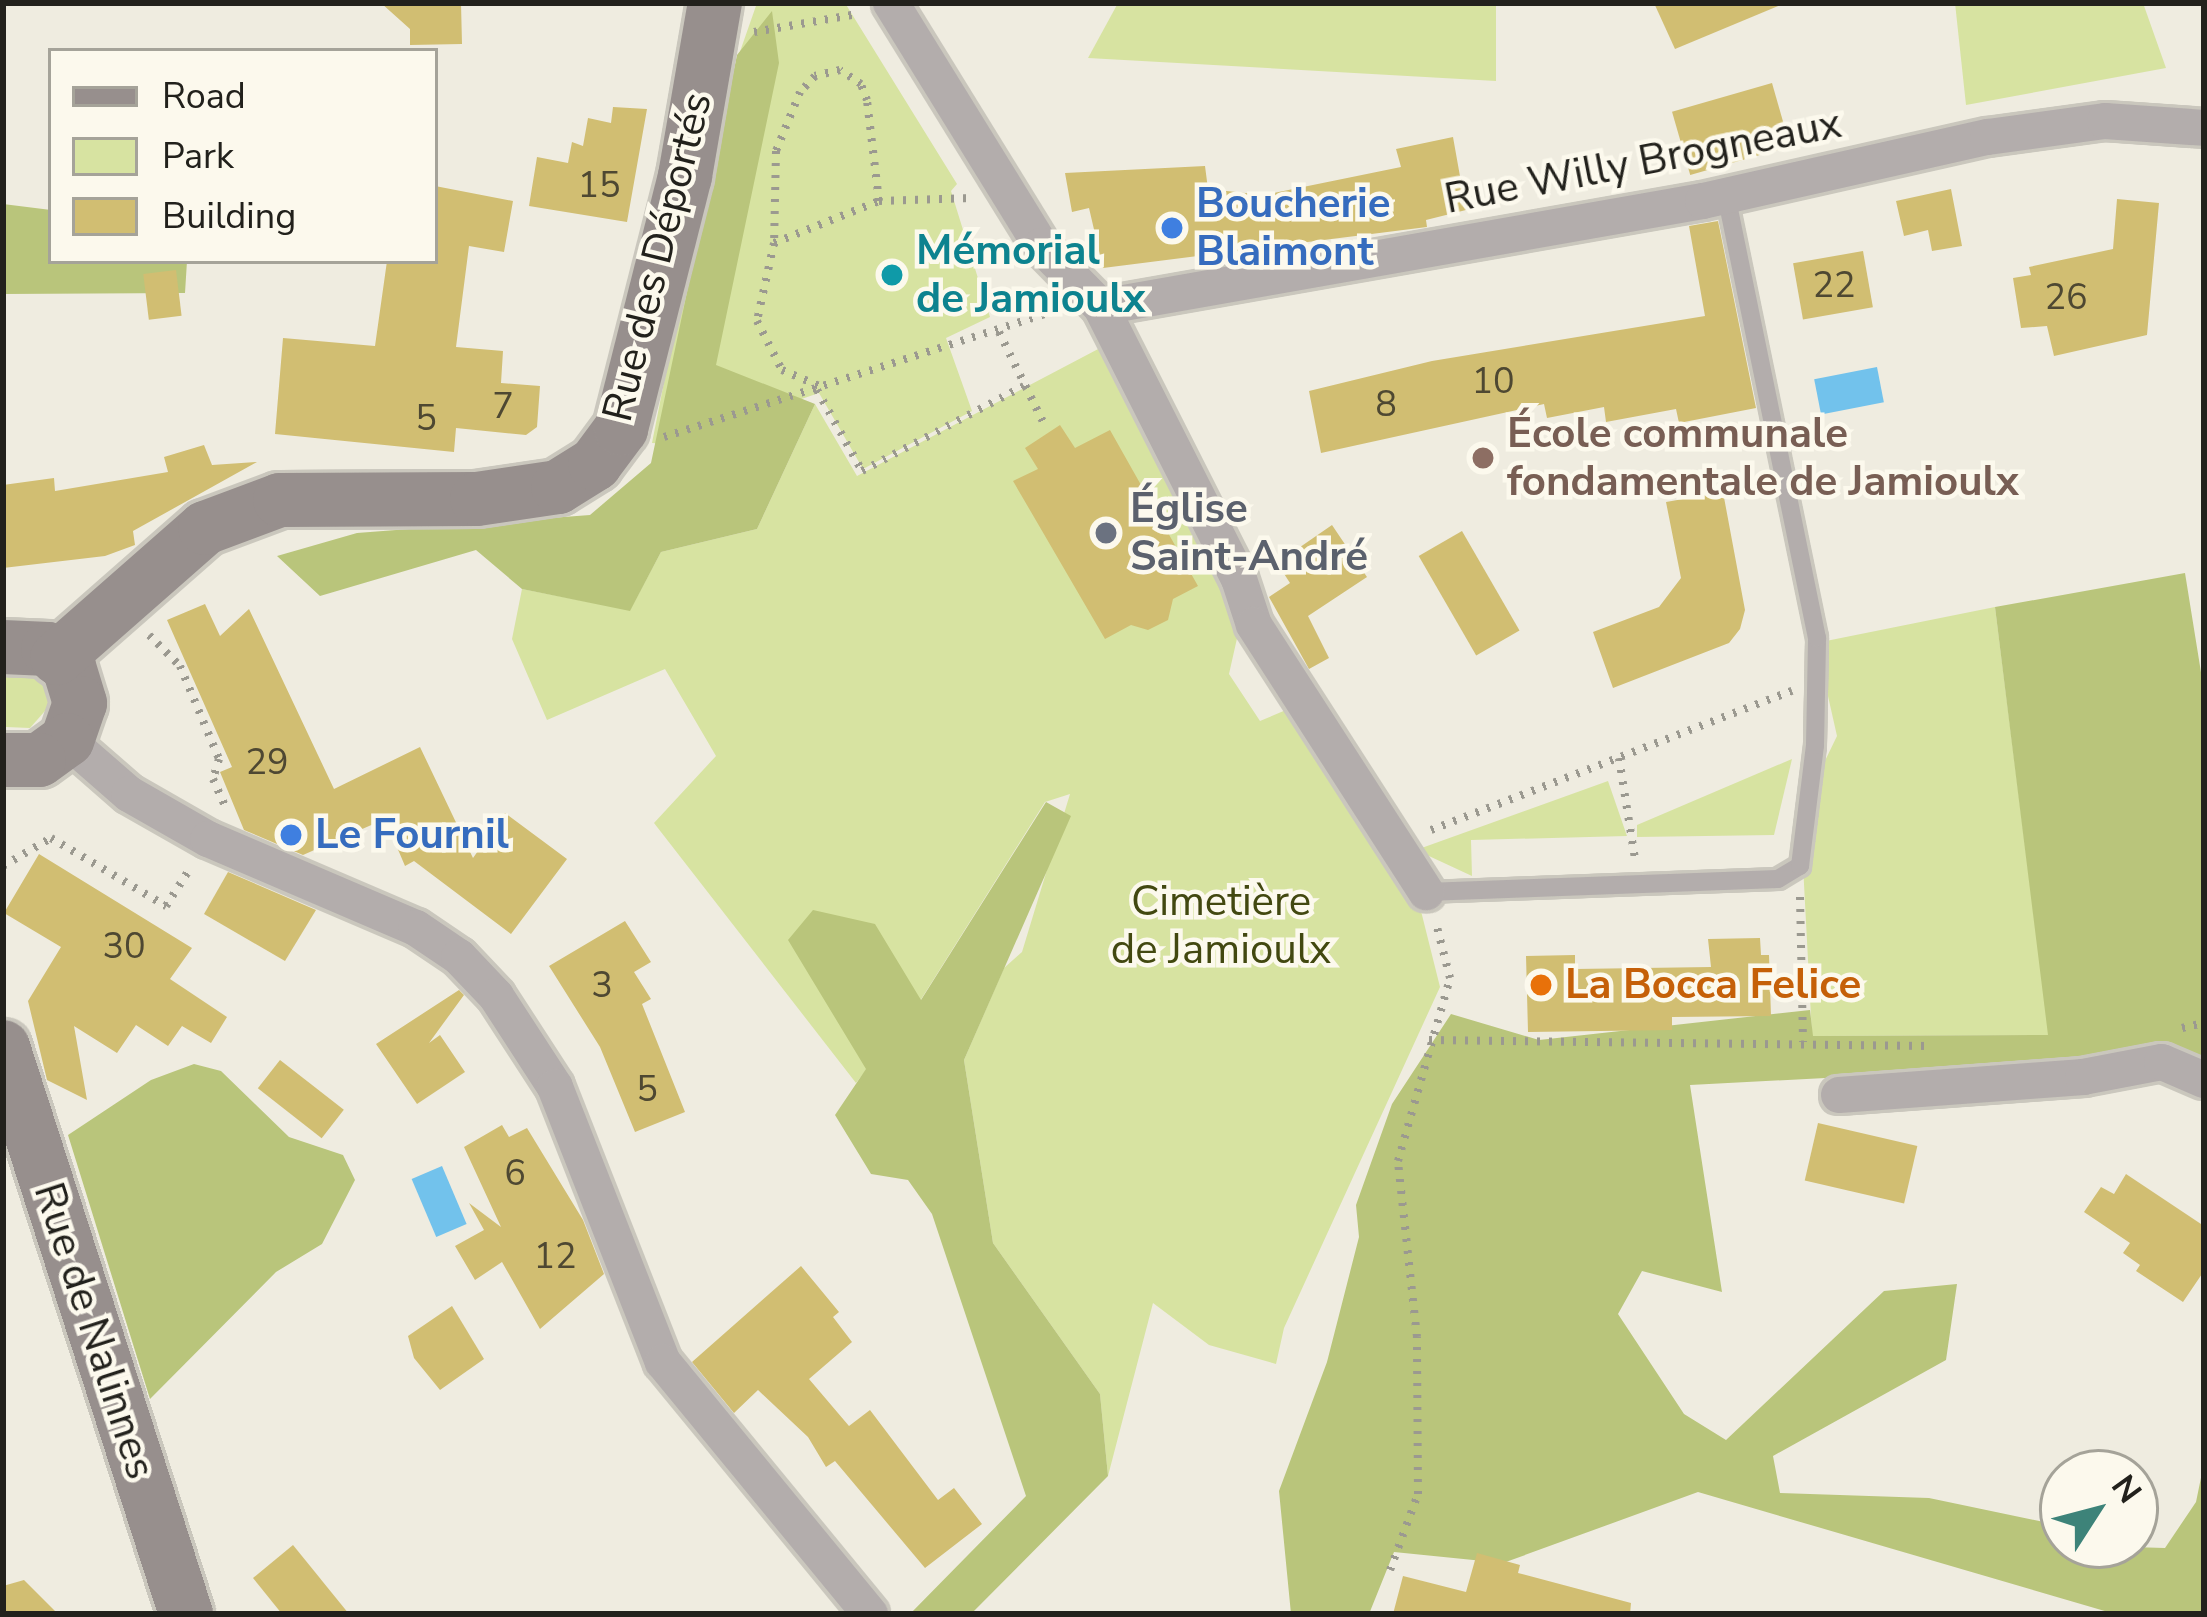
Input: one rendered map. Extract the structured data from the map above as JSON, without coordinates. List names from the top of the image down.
{
  "streets": {
    "street": ["Rue Willy Brogneaux", "Rue des Déportés", "Rue de Nalinnes"]
  },
  "parks": ["Cimetière de Jamioulx"],
  "places": [
    "Boucherie Blaimont",
    "Mémorial de Jamioulx",
    "École communale fondamentale de Jamioulx",
    "Église Saint-André",
    "Le Fournil",
    "La Bocca Felice"
  ],
  "house_numbers": [
    "15",
    "22",
    "26",
    "10",
    "8",
    "7",
    "5",
    "29",
    "30",
    "3",
    "5",
    "6",
    "12"
  ],
  "legend": ["Road", "Park", "Building"],
  "north": "top right"
}
